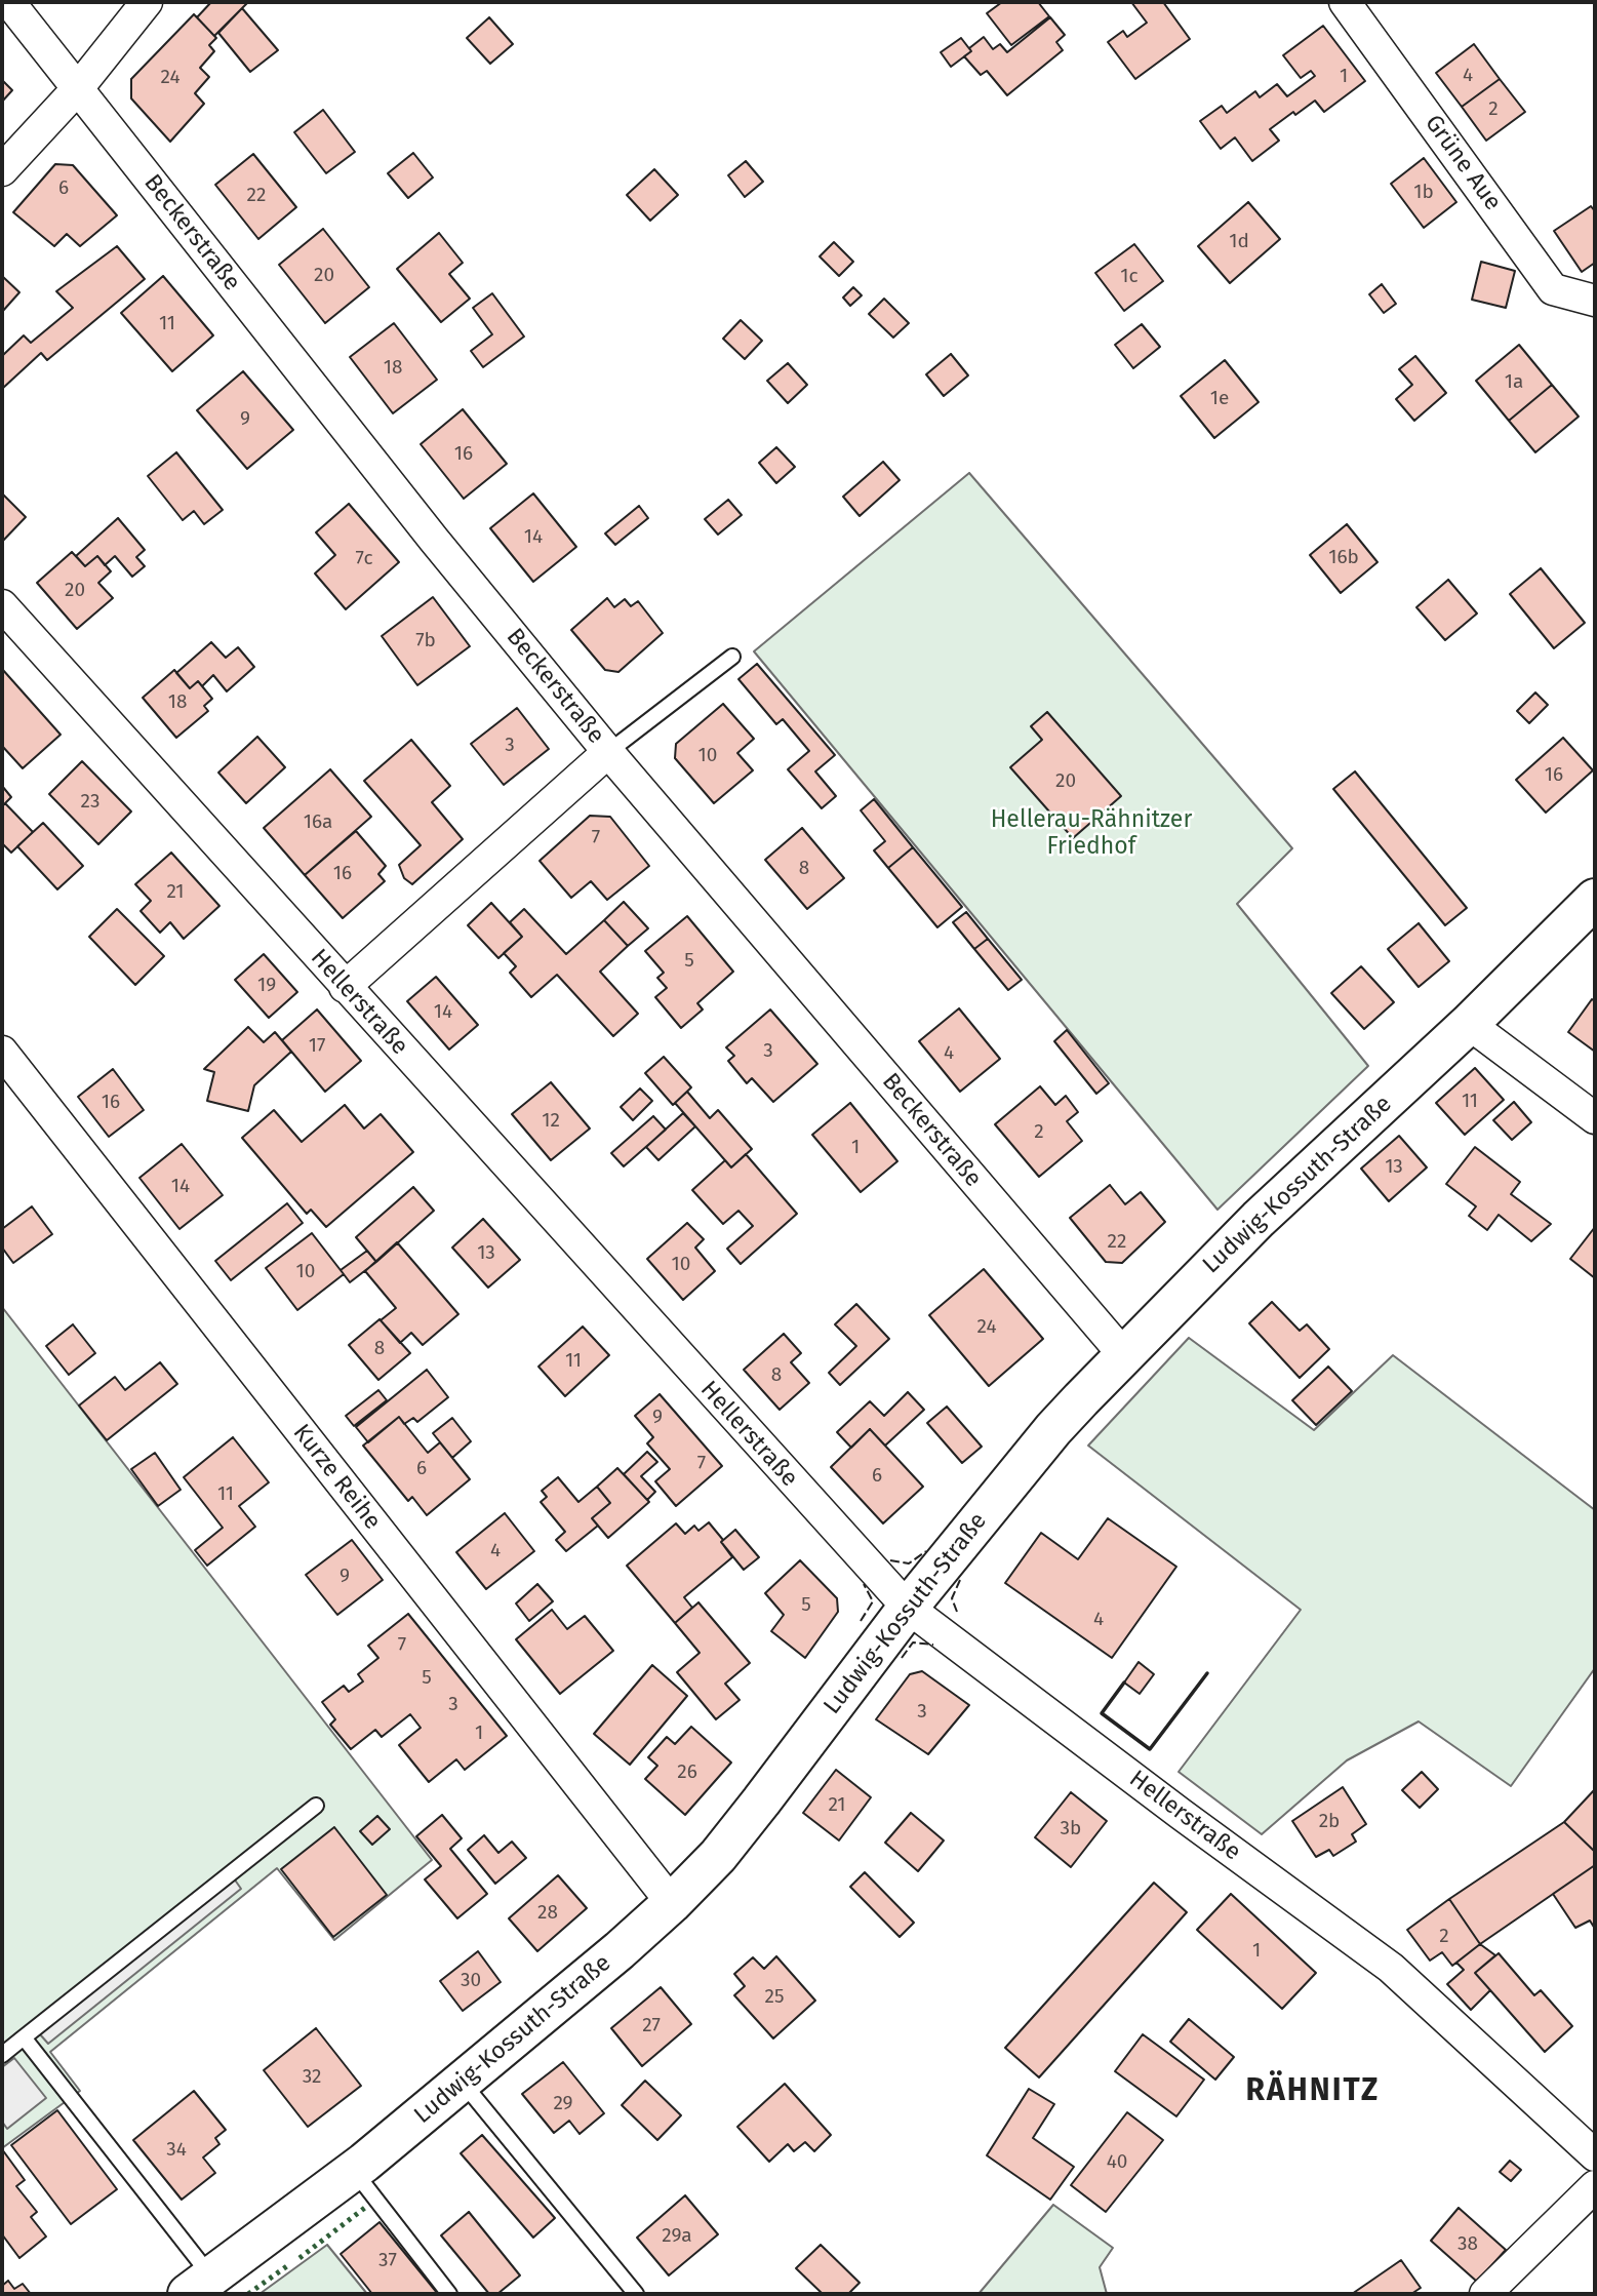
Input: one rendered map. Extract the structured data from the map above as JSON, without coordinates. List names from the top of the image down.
{
  "streets": {
    "street": [
      "Grüne Aue",
      "Beckerstraße",
      "Hellerstraße",
      "Ludwig-Kossuth-Straße",
      "Kurze Reihe"
    ]
  },
  "crossings": [
    ["Beckerstraße", "Ludwig-Kossuth-Straße"],
    ["Hellerstraße", "Ludwig-Kossuth-Straße"],
    ["Ludwig-Kossuth-Straße", "Kurze Reihe"]
  ],
  "districts": ["RÄHNITZ"],
  "parks": ["Hellerau-Rähnitzer Friedhof"],
  "house_numbers": [
    "4",
    "1",
    "24",
    "2",
    "6",
    "1b",
    "22",
    "1d",
    "20",
    "1c",
    "11",
    "18",
    "1a",
    "1e",
    "9",
    "16",
    "14",
    "16b",
    "7c",
    "20",
    "7b",
    "18",
    "3",
    "10",
    "16",
    "20",
    "23",
    "16a",
    "7",
    "8",
    "16",
    "21",
    "5",
    "19",
    "14",
    "17",
    "3",
    "4",
    "11",
    "16",
    "12",
    "2",
    "1",
    "13",
    "14",
    "22",
    "13",
    "10",
    "10",
    "24",
    "8",
    "11",
    "8",
    "9",
    "7",
    "6",
    "6",
    "11",
    "4",
    "9",
    "5",
    "4",
    "7",
    "5",
    "3",
    "3",
    "1",
    "26",
    "21",
    "2b",
    "3b",
    "28",
    "2",
    "1",
    "30",
    "25",
    "27",
    "32",
    "29",
    "34",
    "40",
    "29a",
    "38",
    "37"
  ]
}
